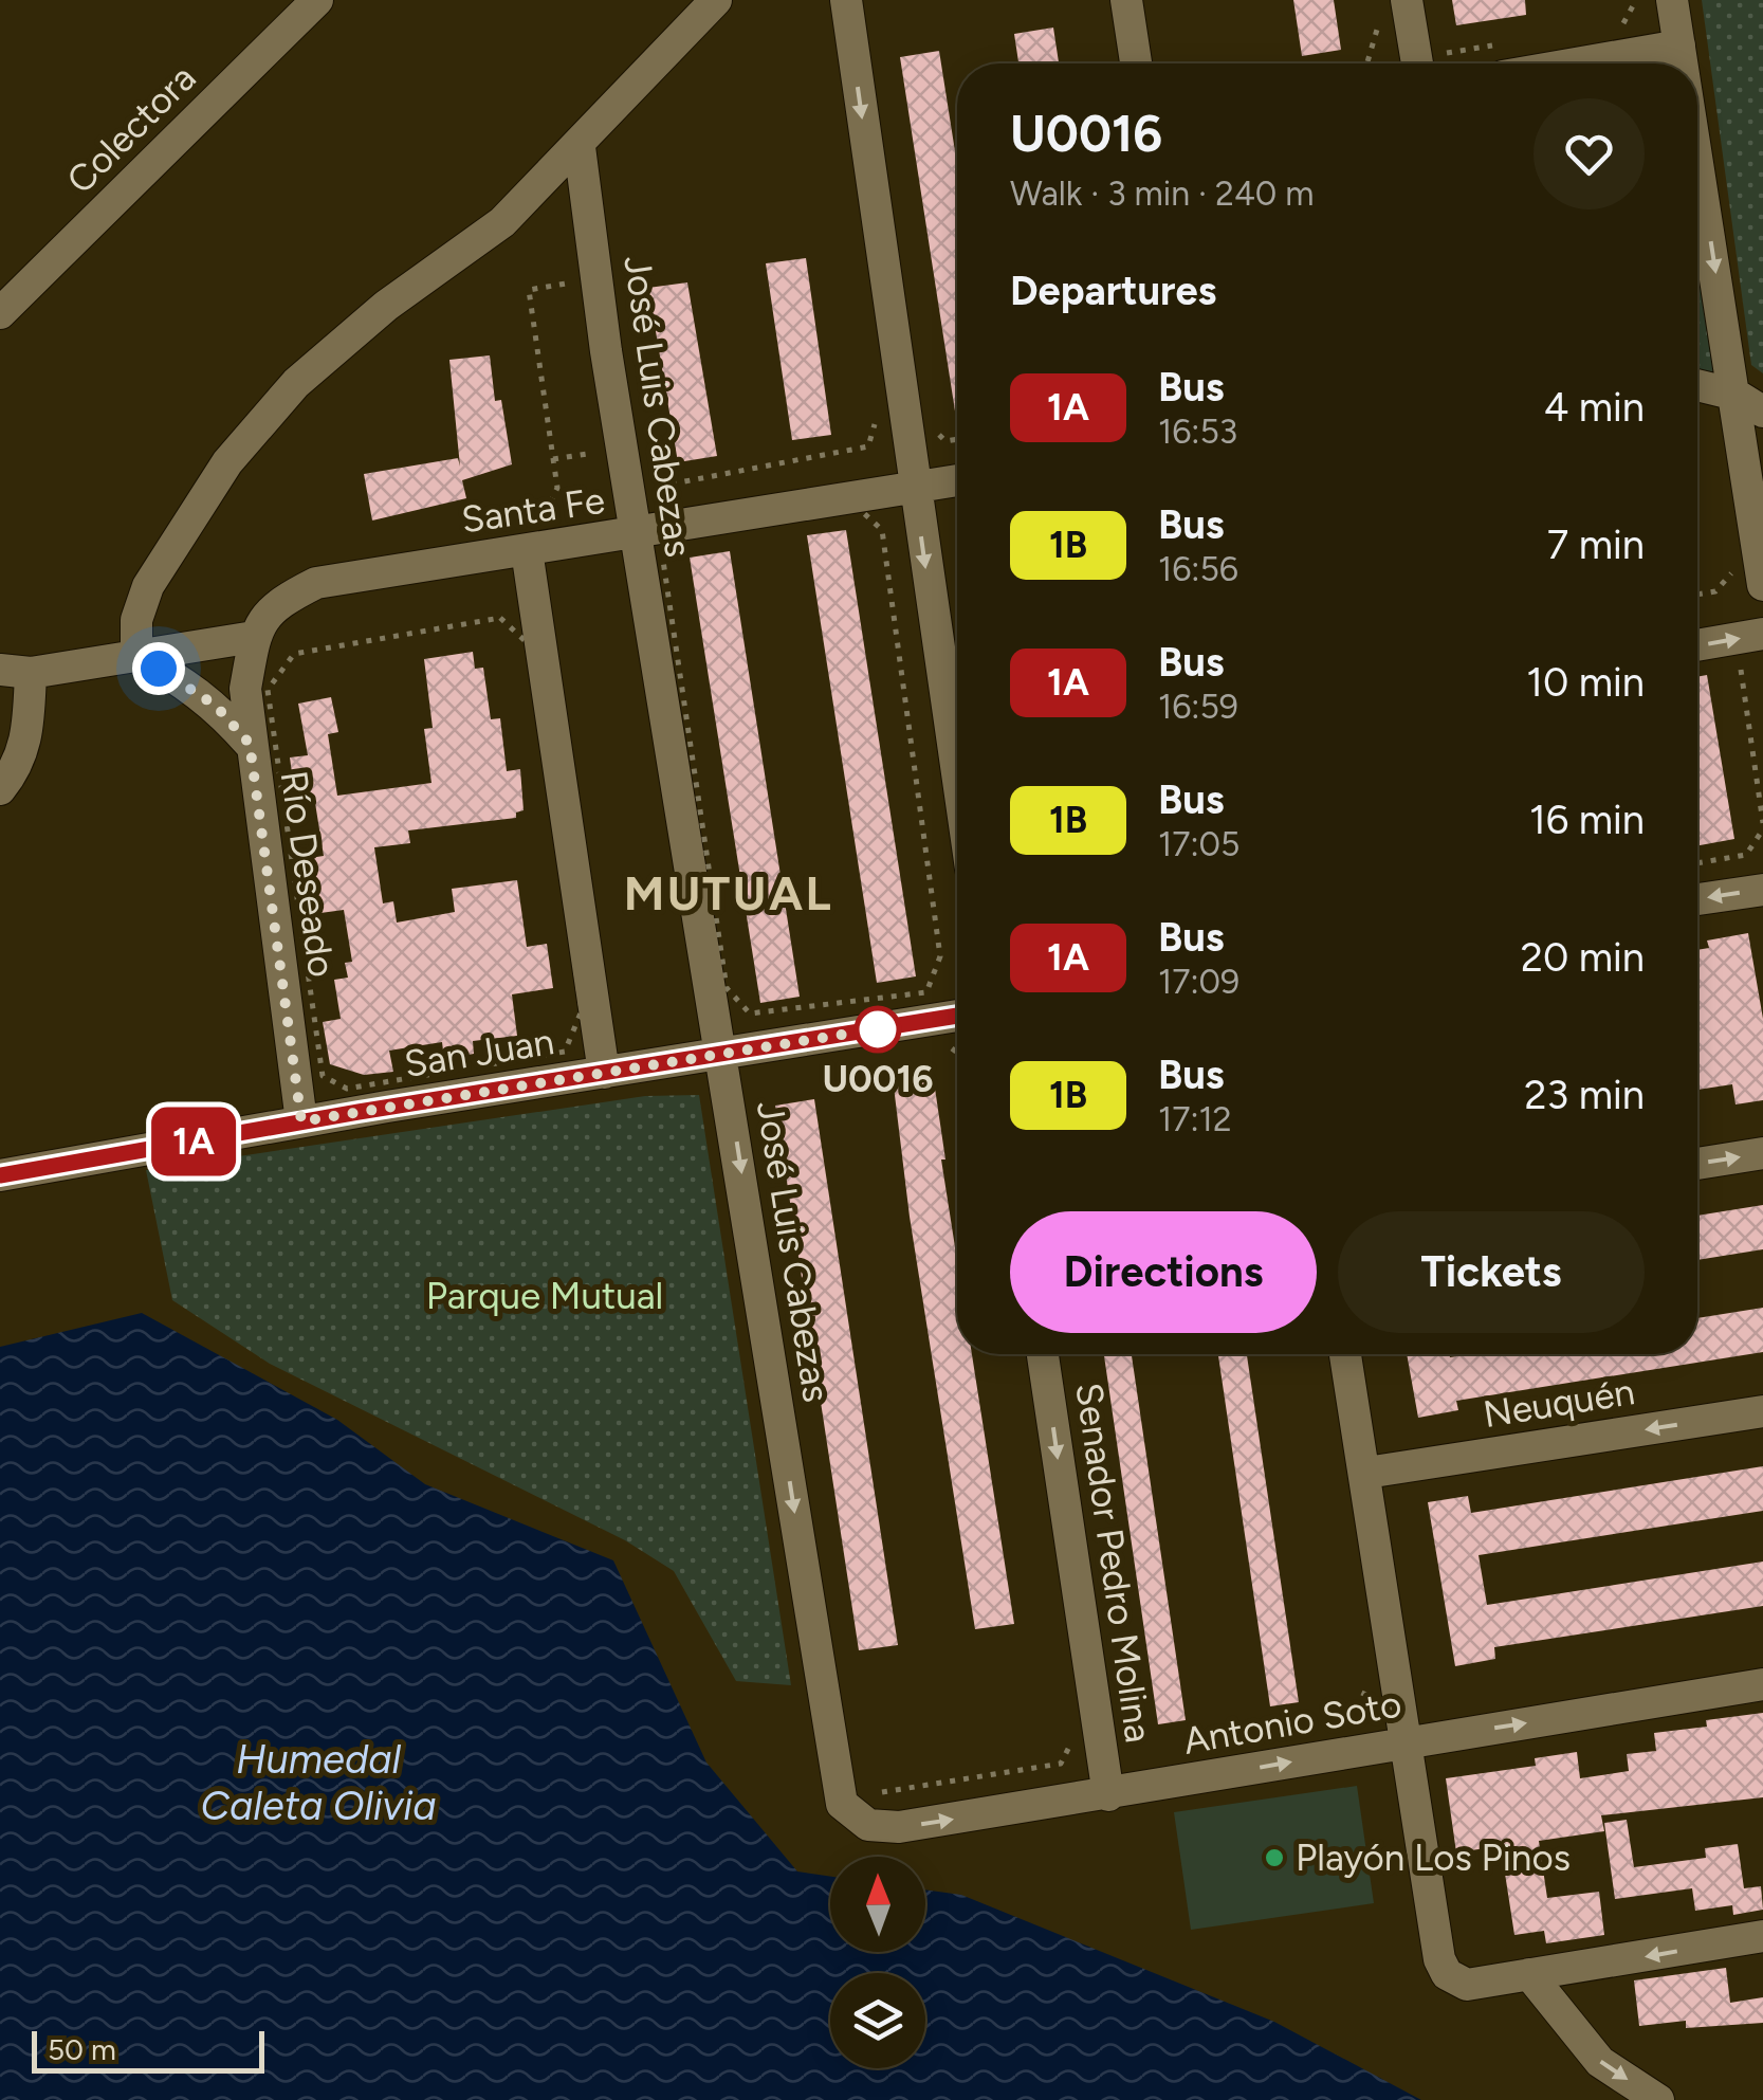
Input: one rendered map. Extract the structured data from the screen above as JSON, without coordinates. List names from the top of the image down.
{
  "streets": {
    "street": [
      "Colectora",
      "José Luis Cabezas",
      "Santa Fe",
      "Río Deseado",
      "San Juan",
      "Neuquén",
      "Senador Pedro Molina",
      "Antonio Soto"
    ]
  },
  "crossings": [
    ["José Luis Cabezas", "Santa Fe"],
    ["José Luis Cabezas", "San Juan"],
    ["José Luis Cabezas", "Antonio Soto"],
    ["Santa Fe", "Río Deseado"],
    ["Río Deseado", "San Juan"],
    ["Senador Pedro Molina", "Antonio Soto"]
  ],
  "one_way": [
    "José Luis Cabezas",
    "Neuquén",
    "Senador Pedro Molina",
    "Antonio Soto"
  ],
  "districts": ["MUTUAL"],
  "water": ["Humedal Caleta Olivia"],
  "parks": ["Parque Mutual"],
  "places": ["U0016", "Playón Los Pinos"],
  "lines": ["bus line 1A"],
  "scale_bar": "50 m",
  "north": "top",
  "page": {
    "on_map": "1A",
    "heading": [
      ["U0016", "Walk · 3 min · 240 m"],
      "Departures"
    ],
    "list": [
      {
        "mark": "1A",
        "name": "Bus",
        "note": "16:53",
        "value": "4 min"
      },
      {
        "mark": "1B",
        "name": "Bus",
        "note": "16:56",
        "value": "7 min"
      },
      {
        "mark": "1A",
        "name": "Bus",
        "note": "16:59",
        "value": "10 min"
      },
      {
        "mark": "1B",
        "name": "Bus",
        "note": "17:05",
        "value": "16 min"
      },
      {
        "mark": "1A",
        "name": "Bus",
        "note": "17:09",
        "value": "20 min"
      },
      {
        "mark": "1B",
        "name": "Bus",
        "note": "17:12",
        "value": "23 min"
      }
    ],
    "buttons": ["Directions", "Tickets"],
    "scale": "50 m"
  }
}
